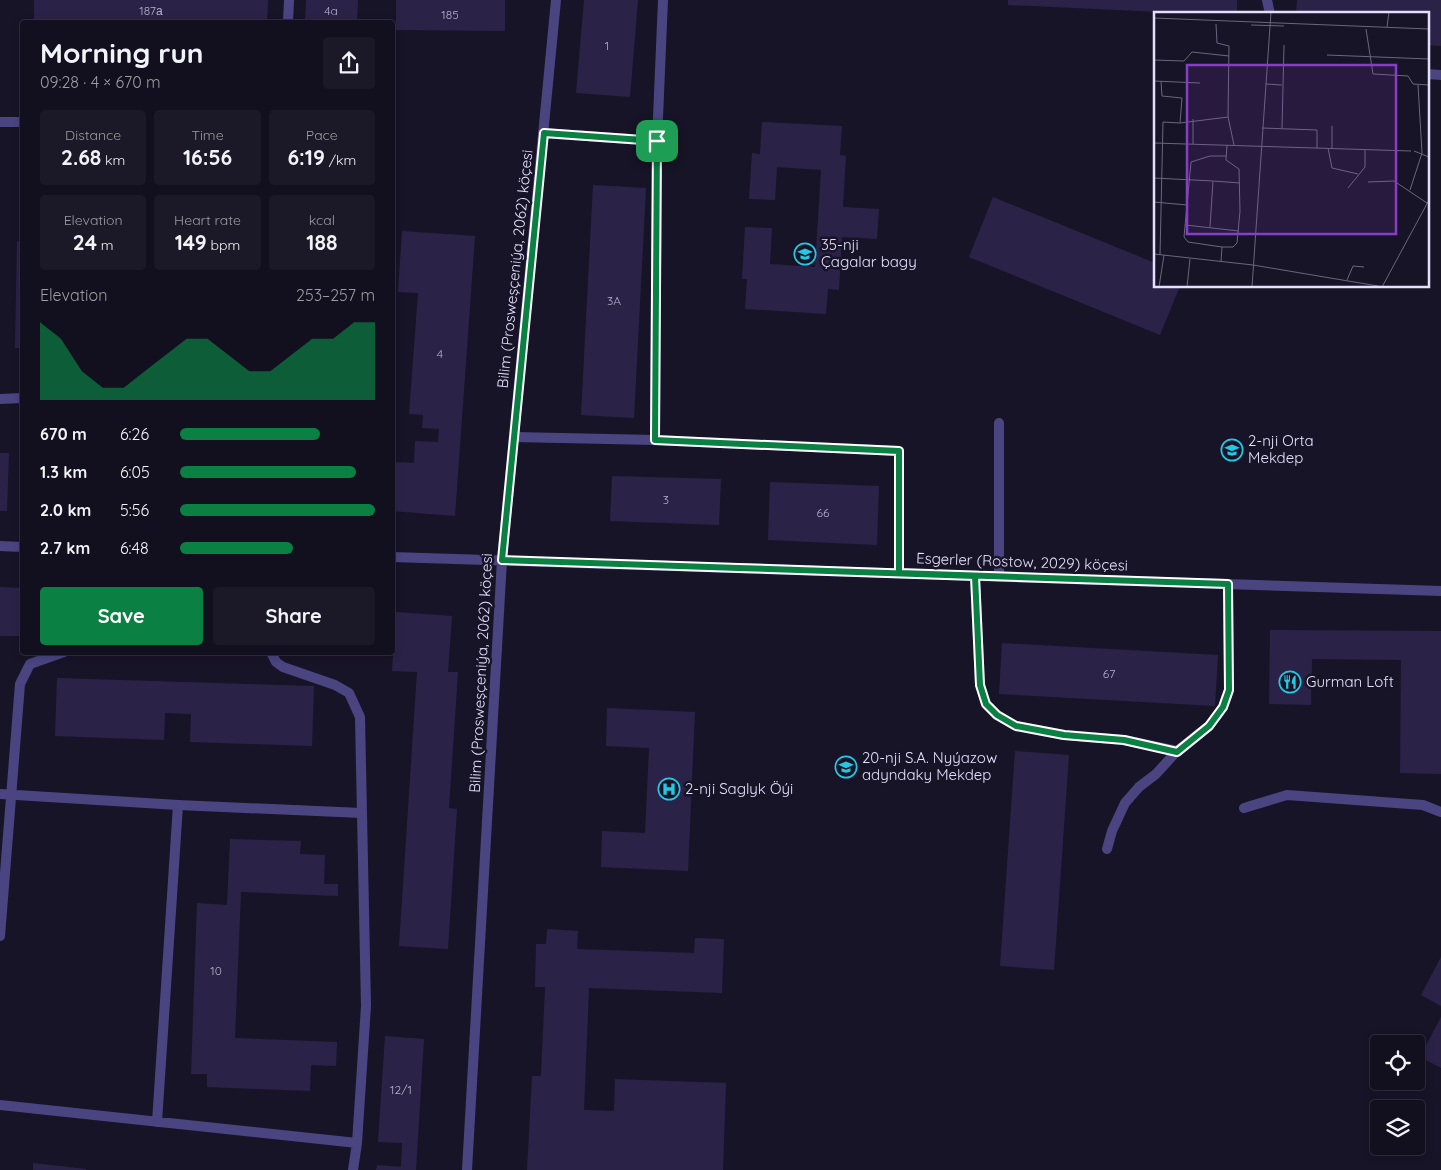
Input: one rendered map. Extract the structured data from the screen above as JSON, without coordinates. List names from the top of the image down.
{
  "streets": {
    "street": ["Bilim (Prosweşçeniýa, 2062) köçesi", "Esgerler (Rostow, 2029) köçesi"]
  },
  "crossings": [
    ["Bilim (Prosweşçeniýa, 2062) köçesi", "Esgerler (Rostow, 2029) köçesi"]
  ],
  "places": {
    "school or university": ["35-nji Çagalar bagy", "2-nji Orta Mekdep", "20-nji S.A. Nyýazow adyndaky Mekdep"],
    "restaurant": ["Gurman Loft"],
    "hospital": ["2-nji Saglyk Öýi"]
  },
  "house_numbers": [
    "187а",
    "4a",
    "185",
    "1",
    "3A",
    "4",
    "3",
    "66",
    "67",
    "10",
    "12/1"
  ],
  "page": {
    "heading": ["Morning run", "09:28 · 4 × 670 m"],
    "stats": [
      ["Distance", "2.68 km"],
      ["Time", "16:56"],
      ["Pace", "6:19 /km"],
      ["Elevation", "24 m"],
      ["Heart rate", "149 bpm"],
      ["kcal", "188"]
    ],
    "chart": ["Elevation", "253–257 m"],
    "list": [
      {
        "name": "670 m",
        "note": "6:26"
      },
      {
        "name": "1.3 km",
        "note": "6:05"
      },
      {
        "name": "2.0 km",
        "note": "5:56"
      },
      {
        "name": "2.7 km",
        "note": "6:48"
      }
    ],
    "buttons": ["Save", "Share"]
  }
}
